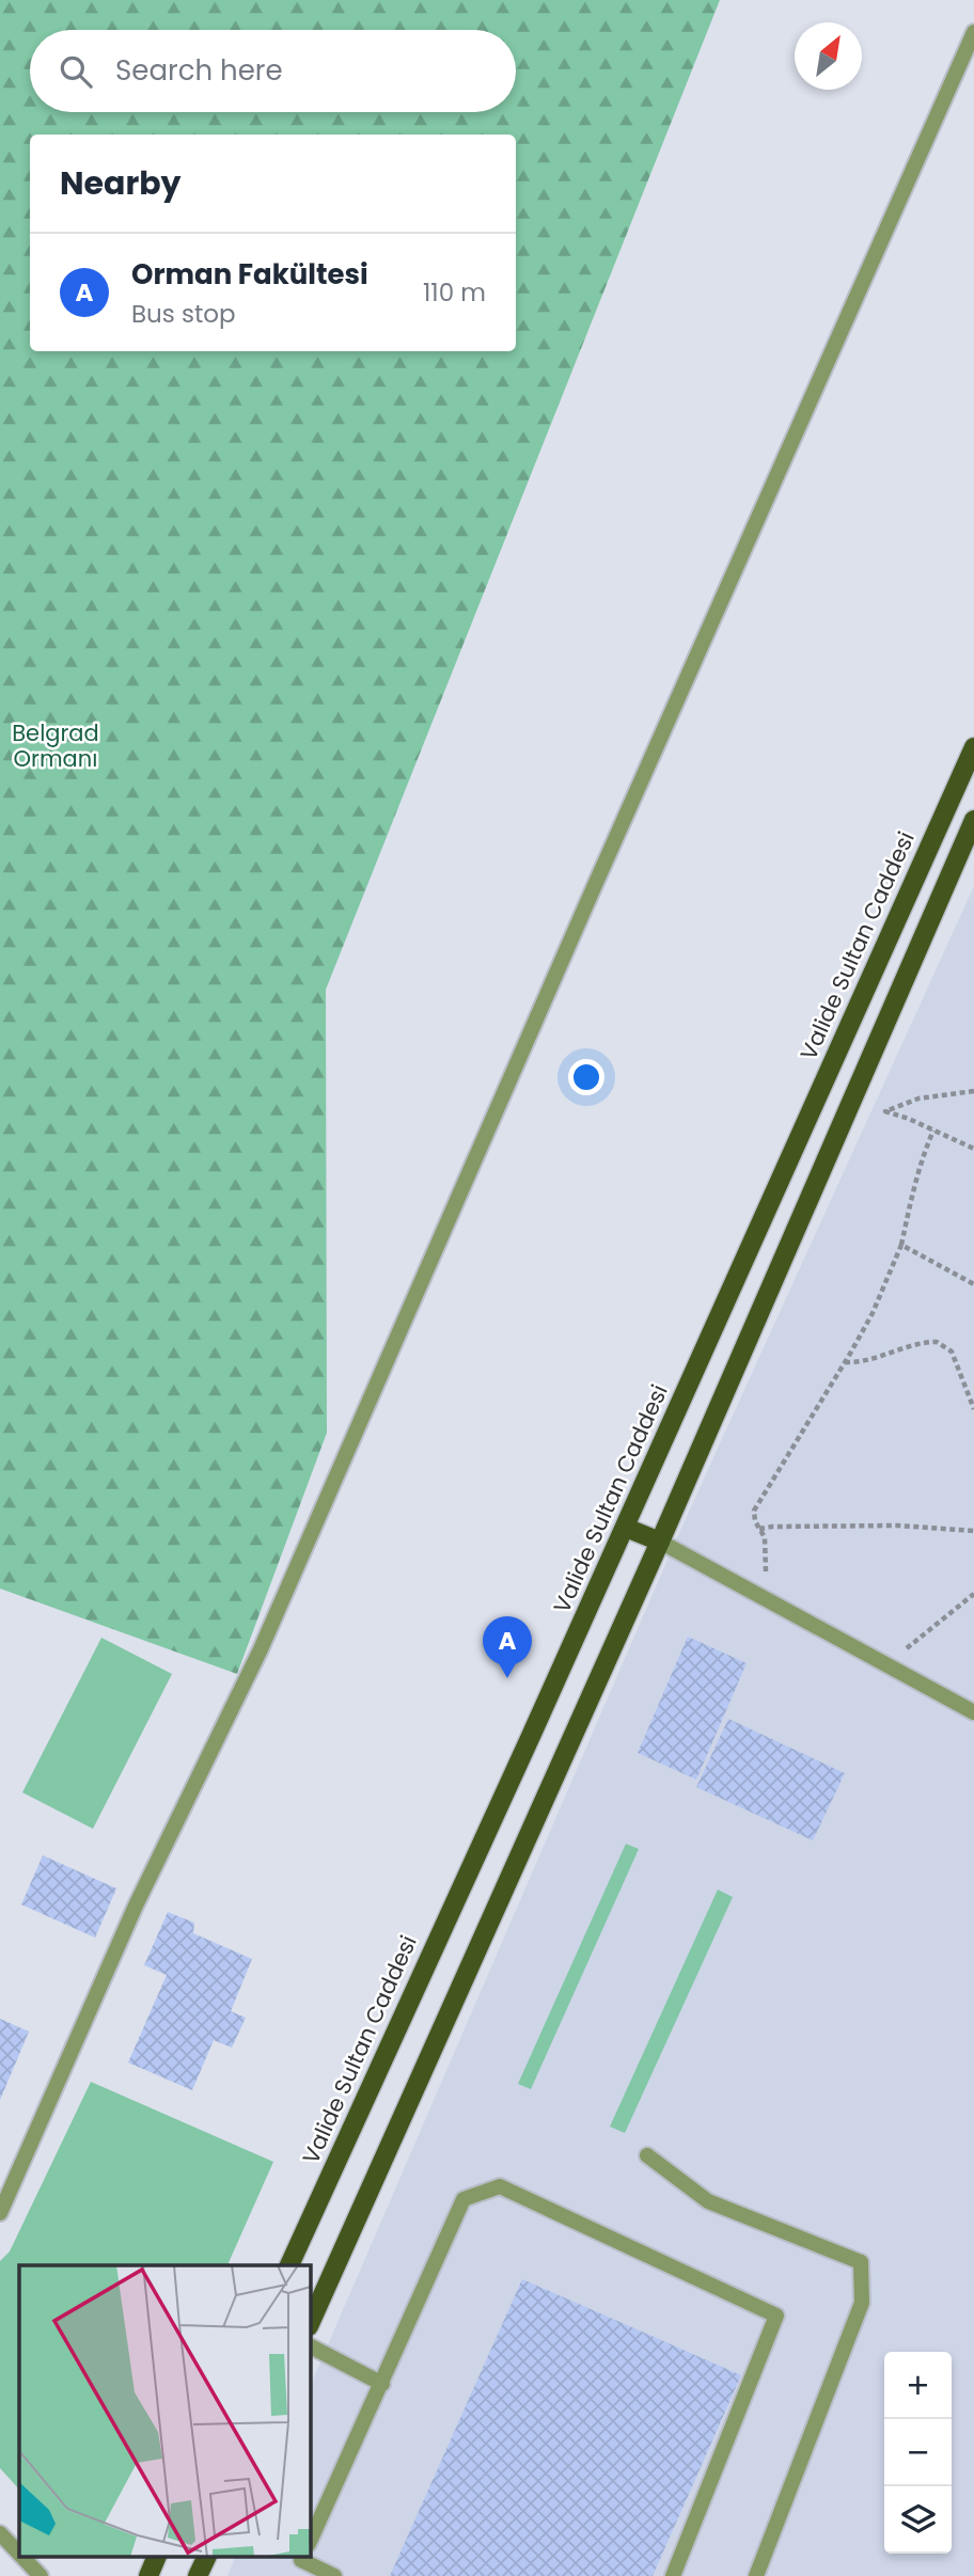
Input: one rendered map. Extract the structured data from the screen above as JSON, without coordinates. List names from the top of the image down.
{
  "streets": {
    "main road": ["Valide Sultan Caddesi"]
  },
  "parks": ["Belgrad Ormanı"],
  "north": "top right",
  "page": {
    "search": "Search here",
    "heading": "Nearby",
    "list": [
      {
        "mark": "A",
        "name": "Orman Fakültesi",
        "note": "Bus stop",
        "value": "110 m"
      }
    ],
    "pins": "A",
    "map_buttons": ["+", "−"]
  }
}
